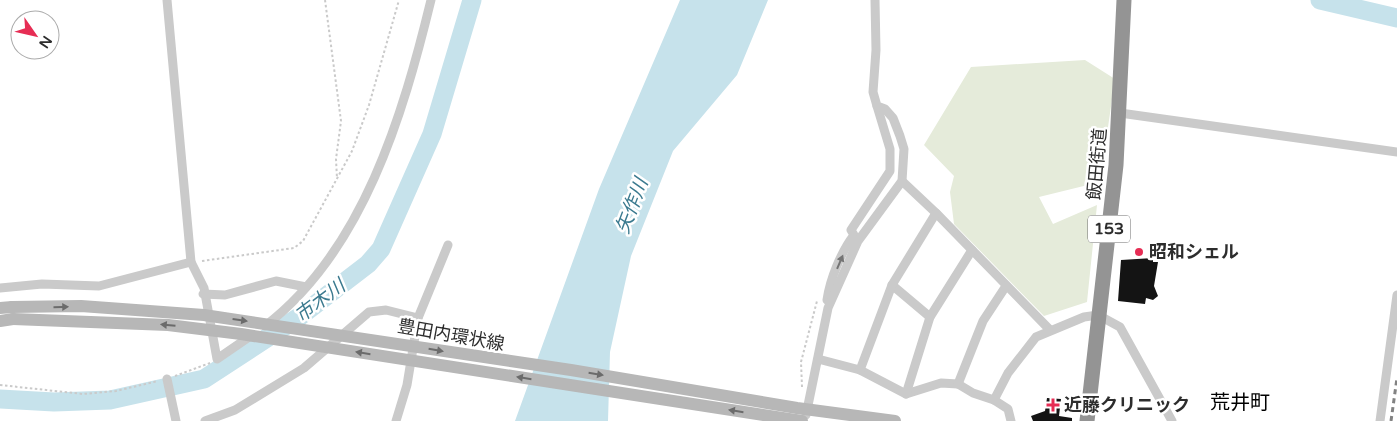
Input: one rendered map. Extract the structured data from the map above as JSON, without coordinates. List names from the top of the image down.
{
  "streets": {
    "highway": ["飯田街道", "153"],
    "street": ["豊田内環状線"]
  },
  "districts": ["荒井町"],
  "water": ["矢作川", "市木川"],
  "places": {
    "other": ["昭和シェル"],
    "health": ["近藤クリニック"]
  },
  "north": "bottom right"
}
